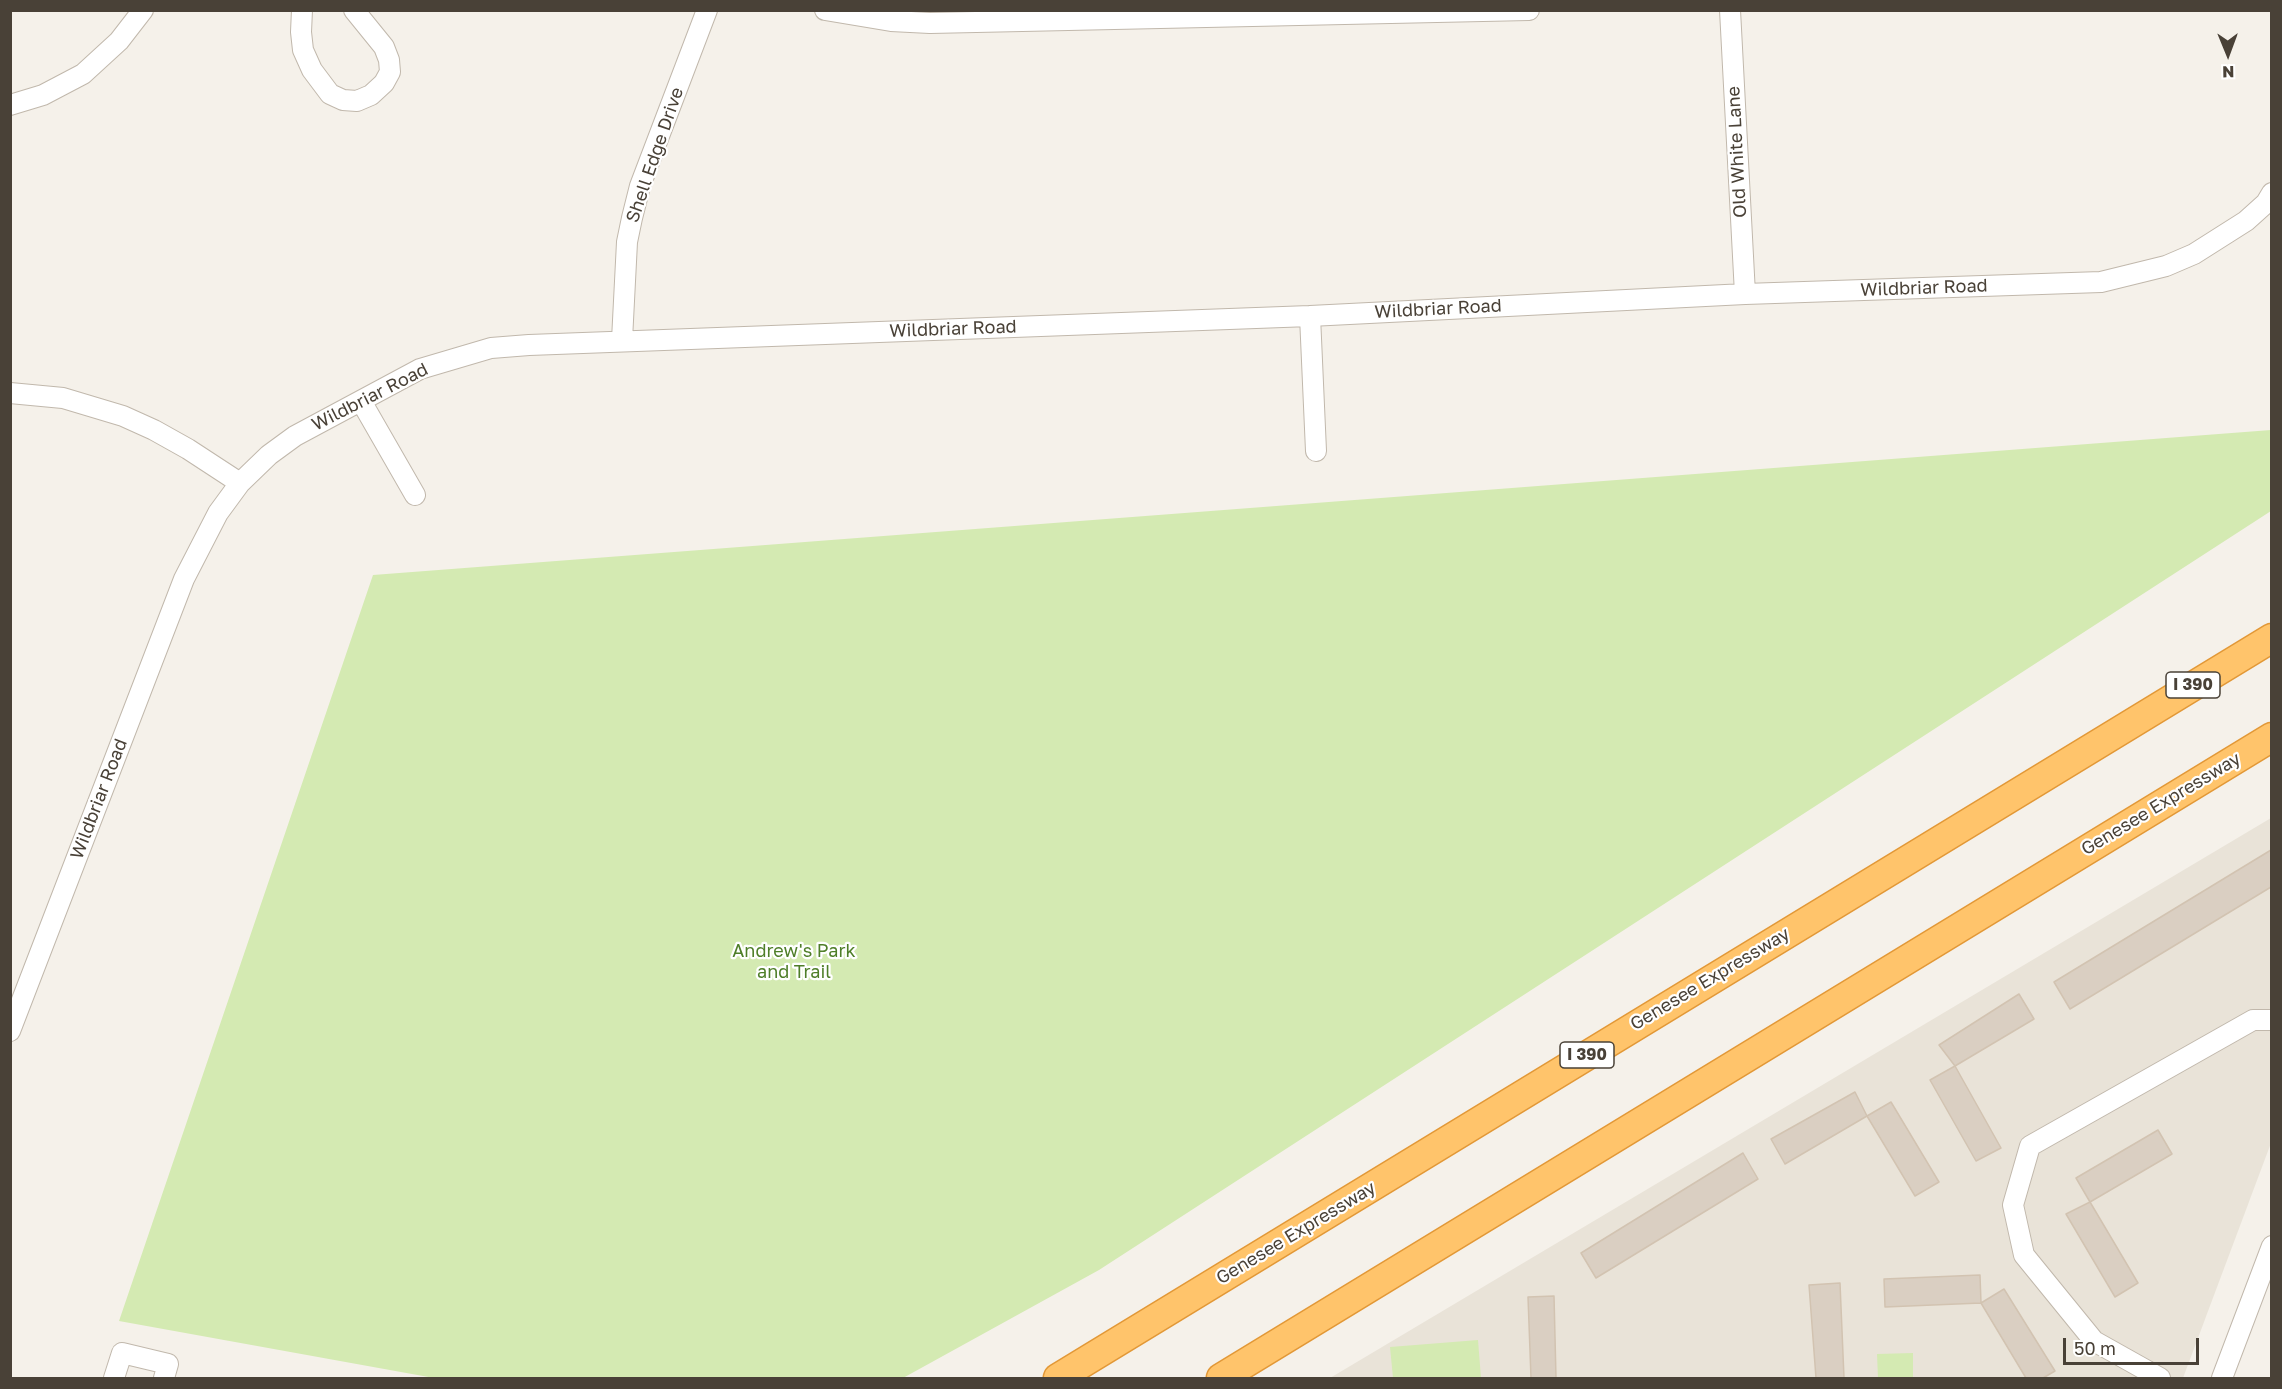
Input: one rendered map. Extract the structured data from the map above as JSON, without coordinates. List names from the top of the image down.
{
  "streets": {
    "highway": ["I 390", "Genesee Expressway"],
    "street": ["Old White Lane", "Shell Edge Drive", "Wildbriar Road"]
  },
  "crossings": [
    ["Old White Lane", "Wildbriar Road"],
    ["Shell Edge Drive", "Wildbriar Road"]
  ],
  "parks": ["Andrew's Park and Trail"],
  "scale_bar": "50 m",
  "north": "bottom"
}
